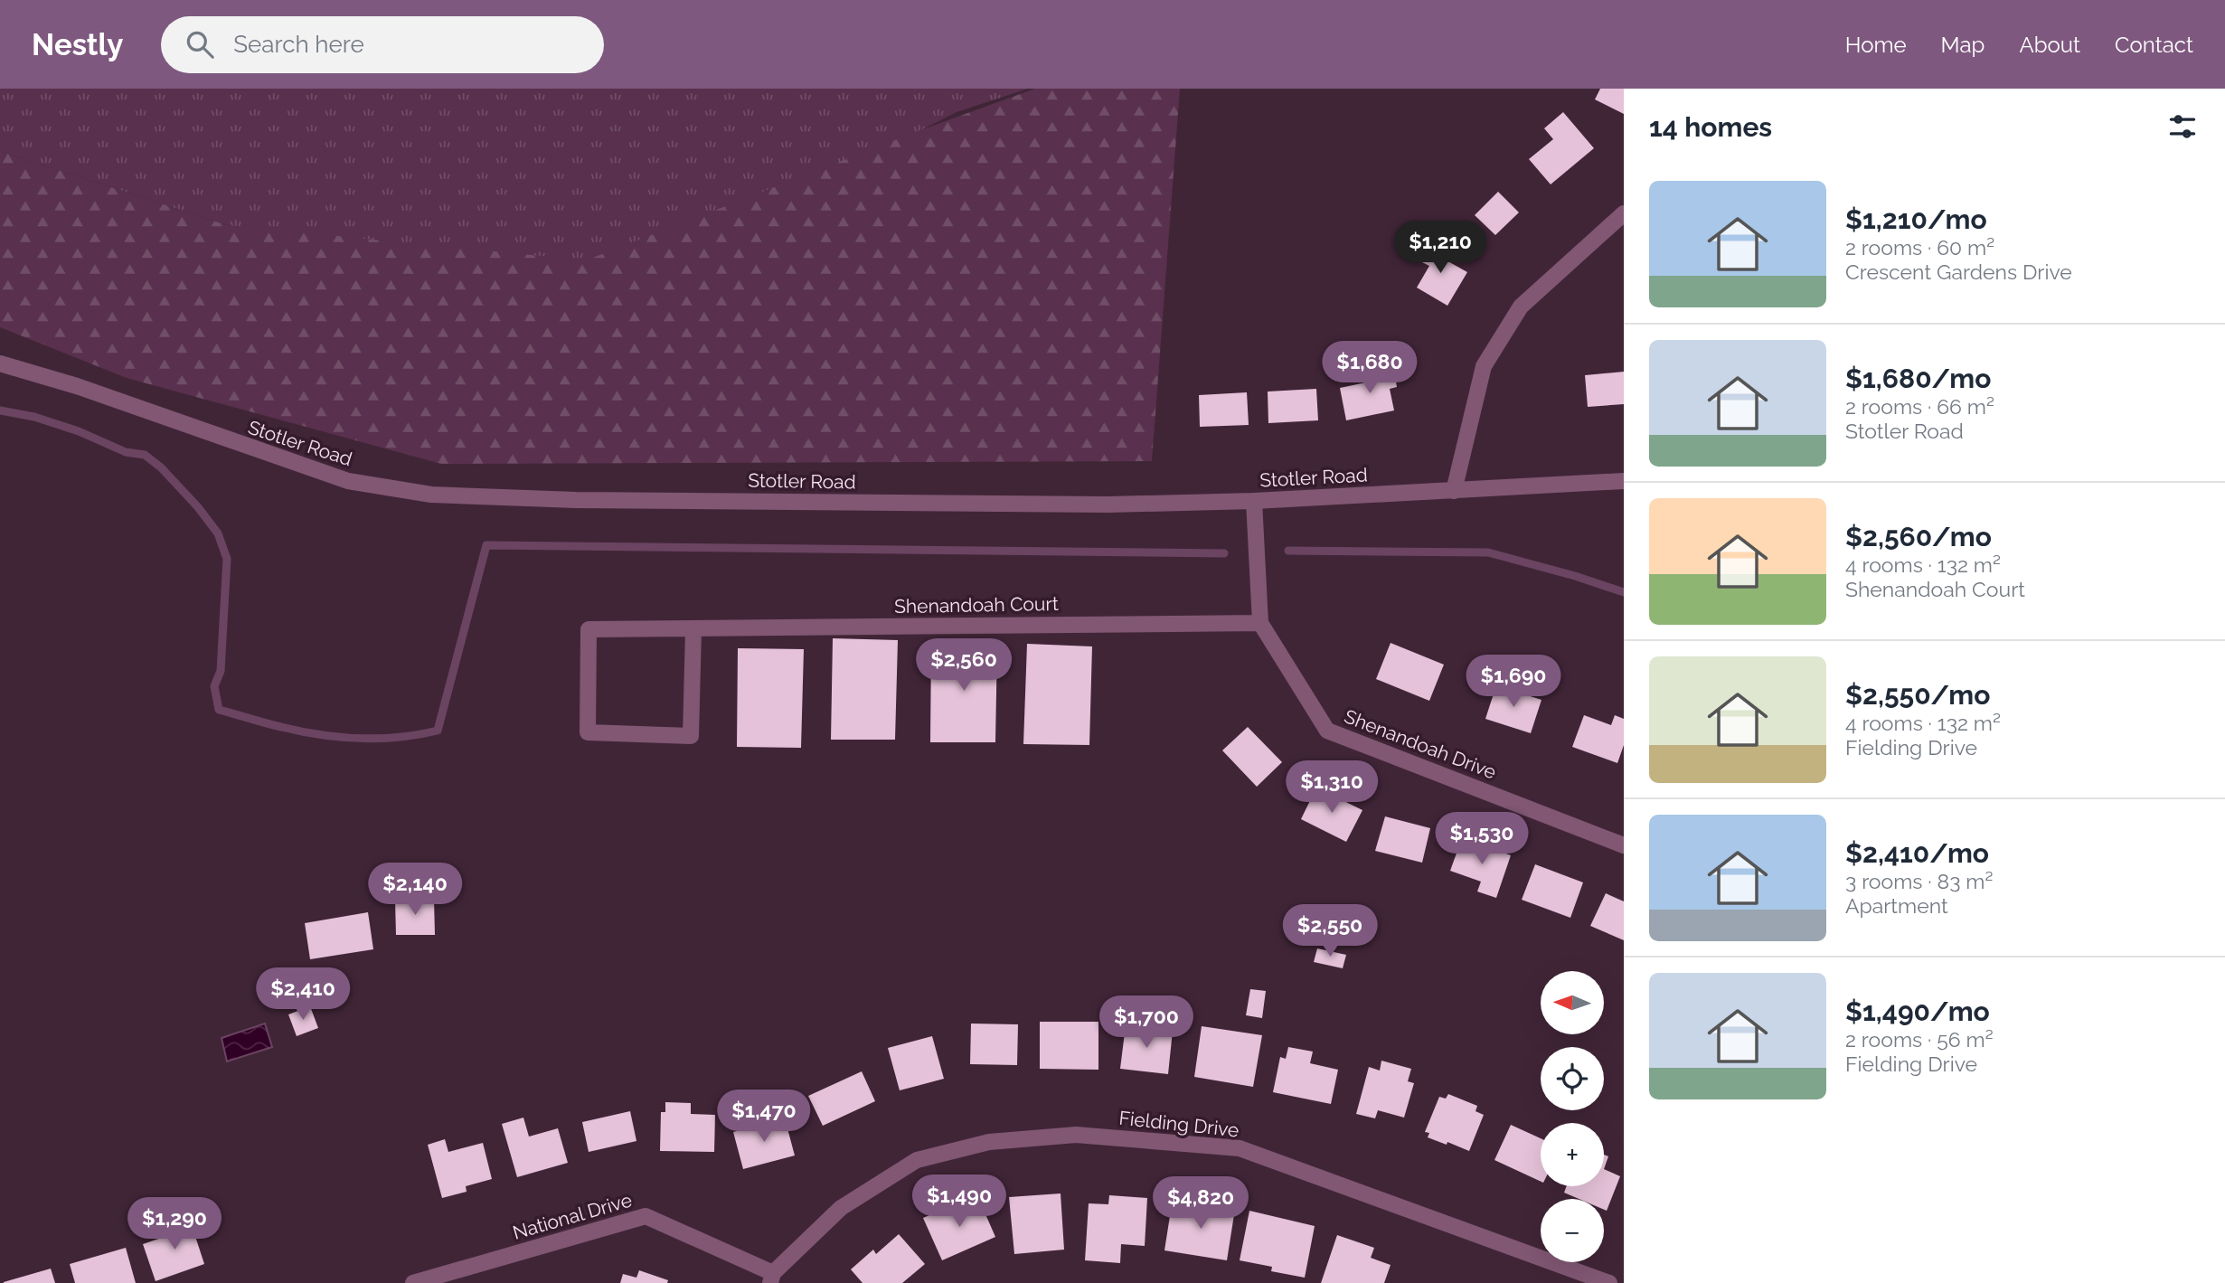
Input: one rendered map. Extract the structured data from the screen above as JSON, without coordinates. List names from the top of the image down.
{
  "streets": {
    "street": [
      "Stotler Road",
      "Shenandoah Court",
      "Shenandoah Drive",
      "Fielding Drive",
      "National Drive"
    ]
  },
  "crossings": [
    ["Stotler Road", "Shenandoah Drive"],
    ["Shenandoah Court", "Shenandoah Drive"],
    ["Fielding Drive", "National Drive"]
  ],
  "north": "left",
  "page": {
    "header": "Nestly",
    "search": "Search here",
    "nav": [
      "Home",
      "Map",
      "About",
      "Contact"
    ],
    "heading": "14 homes",
    "list": [
      {
        "name": "$1,210/mo",
        "note": "2 rooms · 60 m² · Crescent Gardens Drive"
      },
      {
        "name": "$1,680/mo",
        "note": "2 rooms · 66 m² · Stotler Road"
      },
      {
        "name": "$2,560/mo",
        "note": "4 rooms · 132 m² · Shenandoah Court"
      },
      {
        "name": "$2,550/mo",
        "note": "4 rooms · 132 m² · Fielding Drive"
      },
      {
        "name": "$2,410/mo",
        "note": "3 rooms · 83 m² · Apartment"
      },
      {
        "name": "$1,490/mo",
        "note": "2 rooms · 56 m² · Fielding Drive"
      }
    ],
    "price": [
      "$1,210",
      "$1,680",
      "$2,560",
      "$1,690",
      "$1,310",
      "$1,530",
      "$2,140",
      "$2,550",
      "$2,410",
      "$1,700",
      "$1,470",
      "$1,490",
      "$4,820",
      "$1,290"
    ],
    "map_buttons": ["+", "−"]
  }
}
